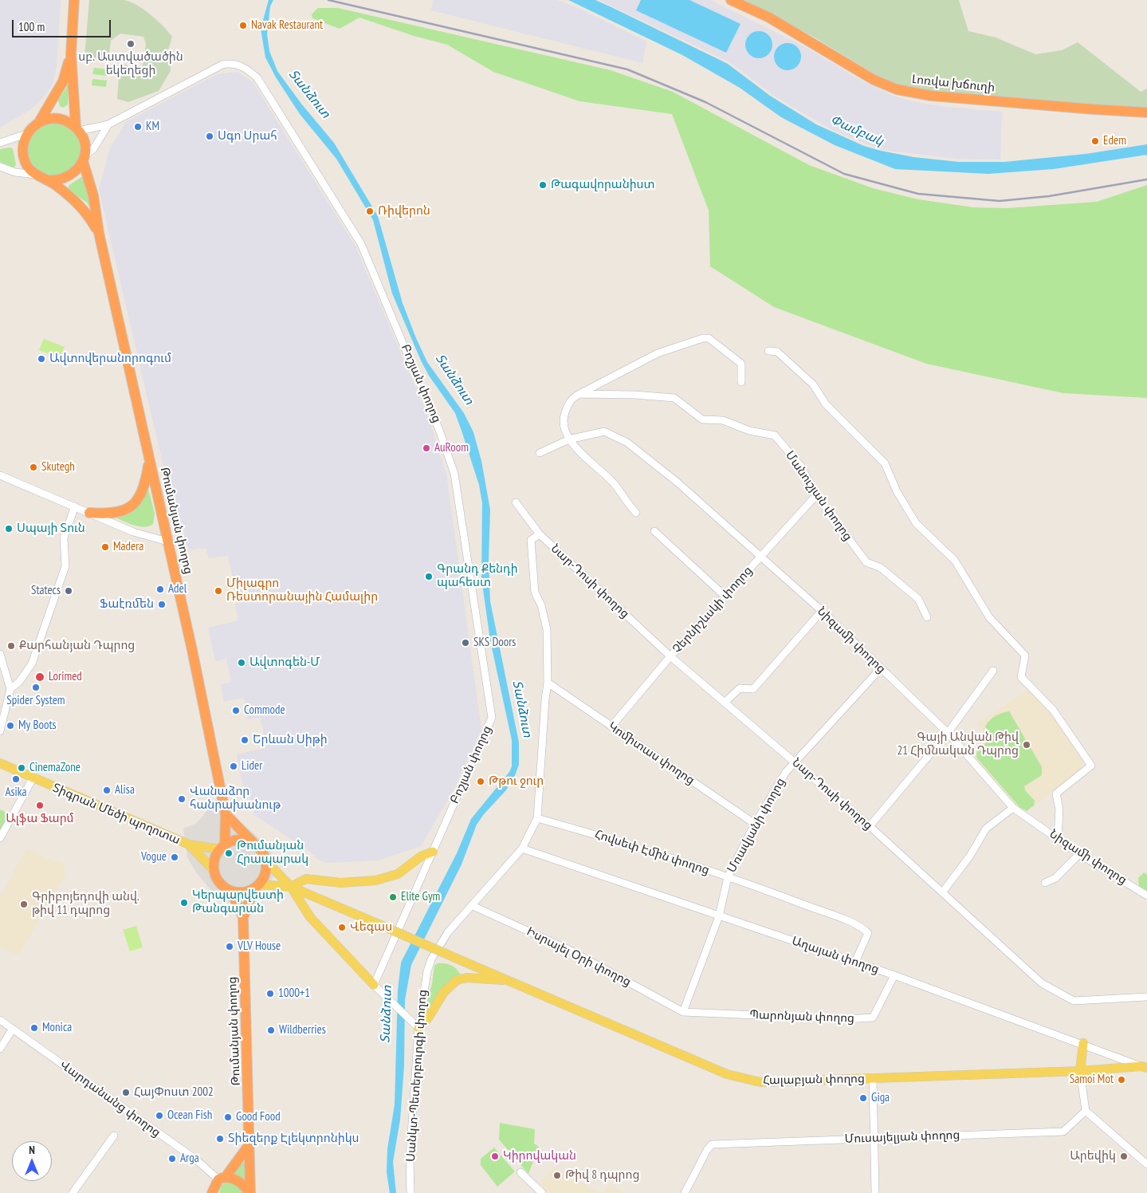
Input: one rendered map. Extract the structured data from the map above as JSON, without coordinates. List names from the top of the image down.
{
  "streets": {
    "highway": ["Լոռվա խճուղի", "Թումանյան փողոց"],
    "main road": ["Տիգրան Մեծի պողոտա", "Հալաբյան փողոց"],
    "street": [
      "Բոշյան փողոց",
      "Մանուշյան փողոց",
      "Նար-Դոսի փողոց",
      "Չերնիշևսկի փողոց",
      "Նիզամի փողոց",
      "Կոմիտաս փողոց",
      "Մռավյանի փողոց",
      "Հովսեփ Էմին փողոց",
      "Աղայան փողոց",
      "Իսրայել Օրի փողոց",
      "Պարոնյան փողոց",
      "Սանկտ-Պետերբուրգի փողոց",
      "Վարդանանց փողոց",
      "Մուսայելյան փողոց"
    ]
  },
  "crossings": [
    ["Մանուշյան փողոց", "Չերնիշևսկի փողոց"],
    ["Թումանյան փողոց", "Տիգրան Մեծի պողոտա"],
    ["Նար-Դոսի փողոց", "Չերնիշևսկի փողոց"],
    ["Նար-Դոսի փողոց", "Մռավյանի փողոց"],
    ["Չերնիշևսկի փողոց", "Նիզամի փողոց"],
    ["Չերնիշևսկի փողոց", "Կոմիտաս փողոց"],
    ["Նիզամի փողոց", "Մռավյանի փողոց"],
    ["Կոմիտաս փողոց", "Մռավյանի փողոց"],
    ["Մռավյանի փողոց", "Հովսեփ Էմին փողոց"],
    ["Մռավյանի փողոց", "Աղայան փողոց"],
    ["Մռավյանի փողոց", "Իսրայել Օրի փողոց"],
    ["Մռավյանի փողոց", "Պարոնյան փողոց"],
    ["Հովսեփ Էմին փողոց", "Աղայան փողոց"],
    ["Աղայան փողոց", "Պարոնյան փողոց"],
    ["Աղայան փողոց", "Սանկտ-Պետերբուրգի փողոց"],
    ["Աղայան փողոց", "Հալաբյան փողոց"],
    ["Իսրայել Օրի փողոց", "Պարոնյան փողոց"],
    ["Իսրայել Օրի փողոց", "Սանկտ-Պետերբուրգի փողոց"]
  ],
  "water": ["Տանձուտ", "Փամբակ"],
  "places": [
    "Navak Restaurant",
    "սբ. Աստվածածին եկեղեցի",
    "KM",
    "Սգո Սրահ",
    "Edem",
    "Թագավորանիստ",
    "Ռիվերոն",
    "Ավտովերանորոգում",
    "AuRoom",
    "Skutegh",
    "Սպայի Տուն",
    "Madera",
    "Գրանդ Քենդի պահեստ",
    "Adel",
    "Statecs",
    "Միլագրո Ռեստորանային Համալիր",
    "Ֆաէռմեն",
    "SKS Doors",
    "Քարհանյան Դպրոց",
    "Ավտոգեն-Մ",
    "Lorimed",
    "Spider System",
    "Commode",
    "My Boots",
    "Երևան Սիթի",
    "Գայի Անվան Թիվ 21 Հիմնական Դպրոց",
    "Lider",
    "CinemaZone",
    "Asika",
    "Թթու ջուր",
    "Alisa",
    "Վանաձոր հանրախանութ",
    "Ալֆա Ֆարմ",
    "Թումանյան Հրապարակ",
    "Vogue",
    "Elite Gym",
    "Կերպարվեստի Թանգարան",
    "Գրիբոյեդովի անվ. թիվ 11 դպրոց",
    "Վեգաս",
    "VLV House",
    "1000+1",
    "Monica",
    "Wildberries",
    "Samoi Mot",
    "ՀայՓոստ 2002",
    "Giga",
    "Ocean Fish",
    "Good Food",
    "Տիեզերք Էլեկտրոնիկս",
    "Կիրովական",
    "Արեվիկ",
    "Arga",
    "Թիվ 8 դպրոց"
  ],
  "scale_bar": "100 m",
  "north": "top"
}
